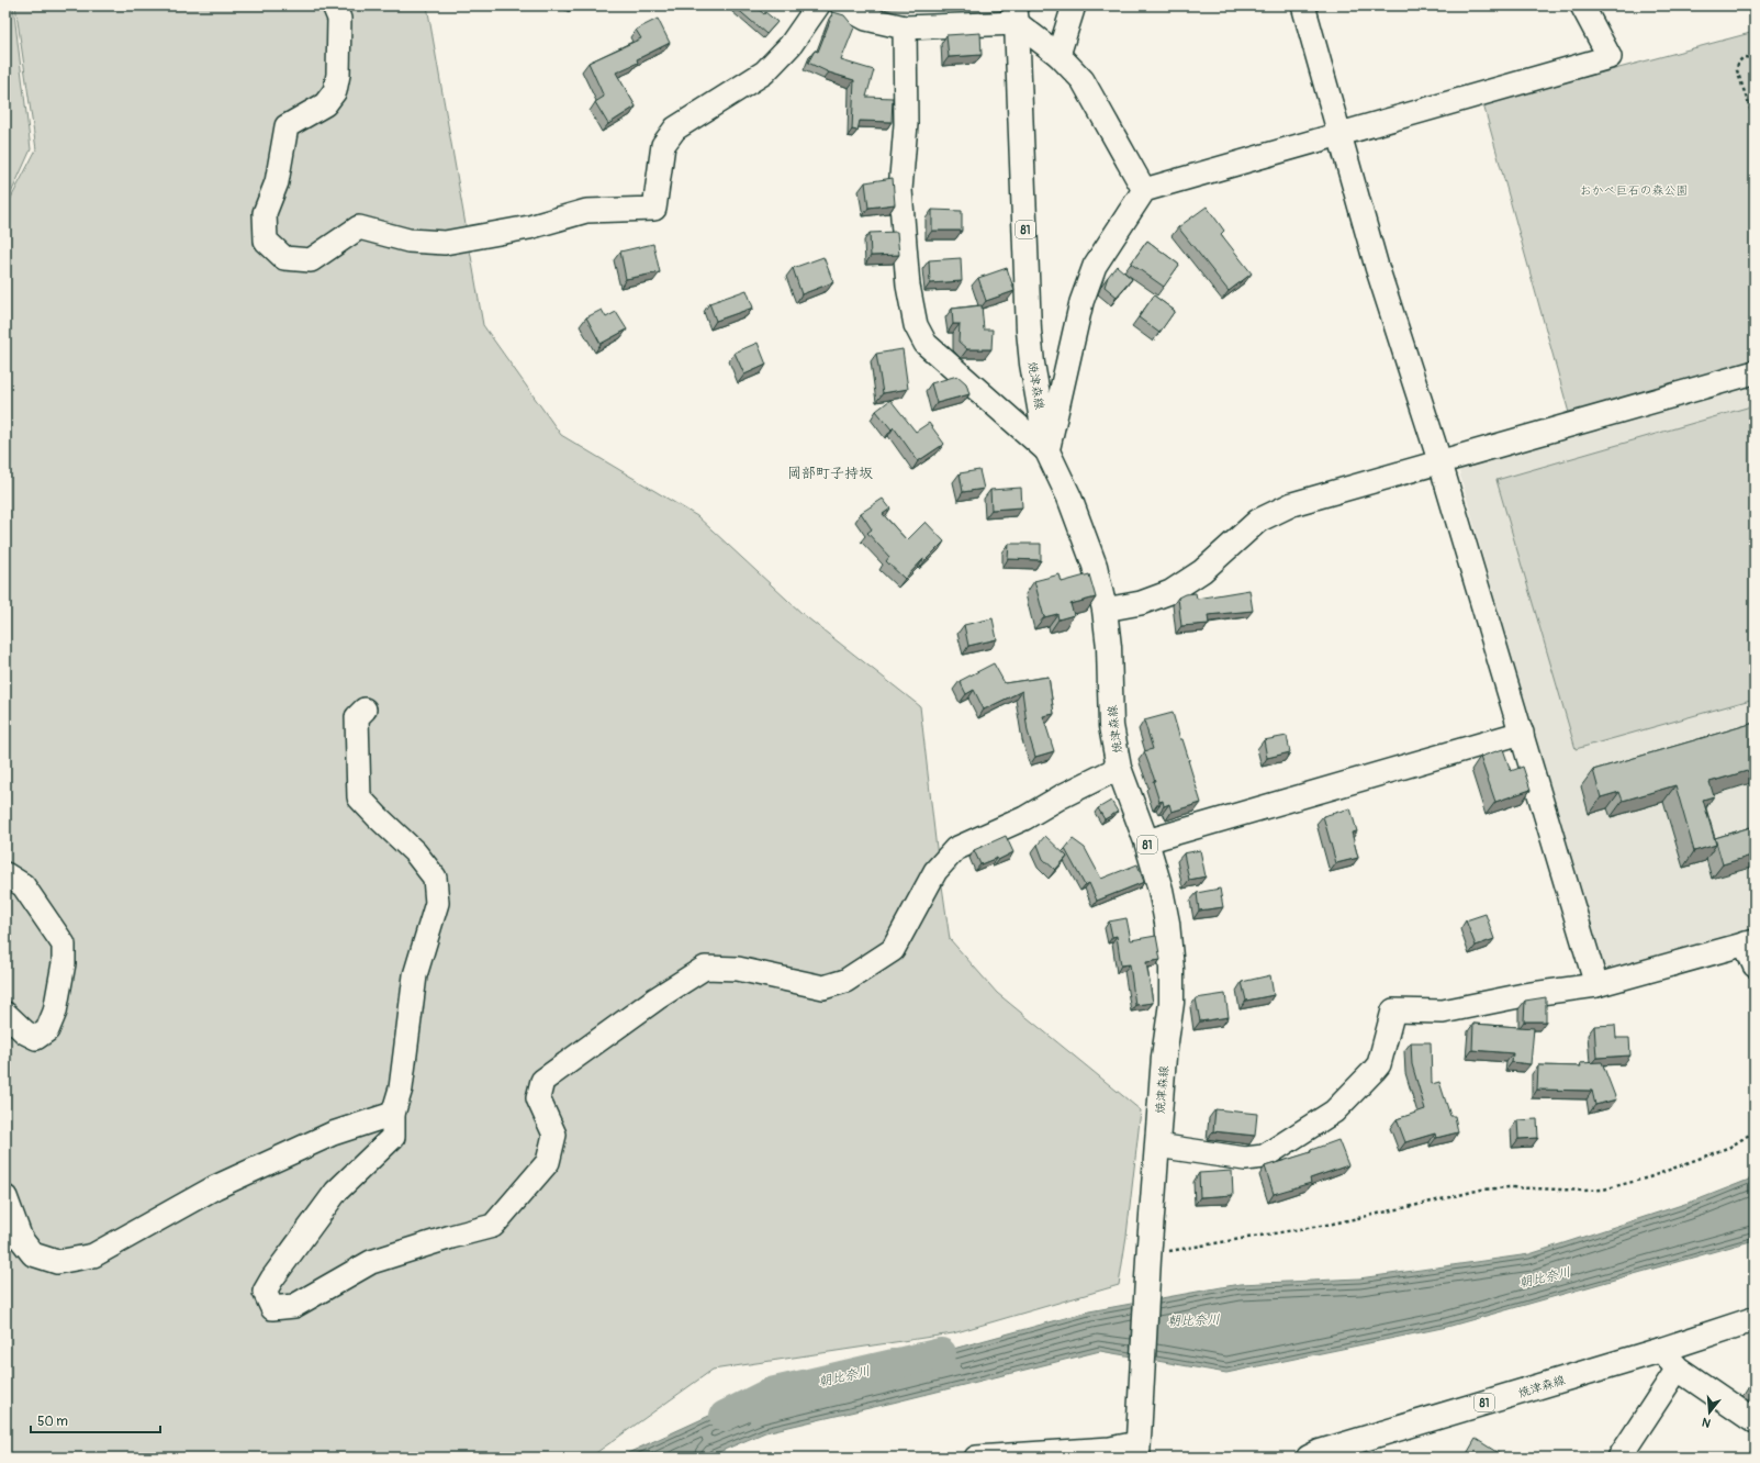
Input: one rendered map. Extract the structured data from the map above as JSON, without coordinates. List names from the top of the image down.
{
  "streets": {
    "main road": ["81", "焼津森線"]
  },
  "districts": ["岡部町子持坂"],
  "water": ["朝比奈川"],
  "parks": ["おかべ巨石の森公園"],
  "scale_bar": "50 m",
  "north": "bottom"
}
